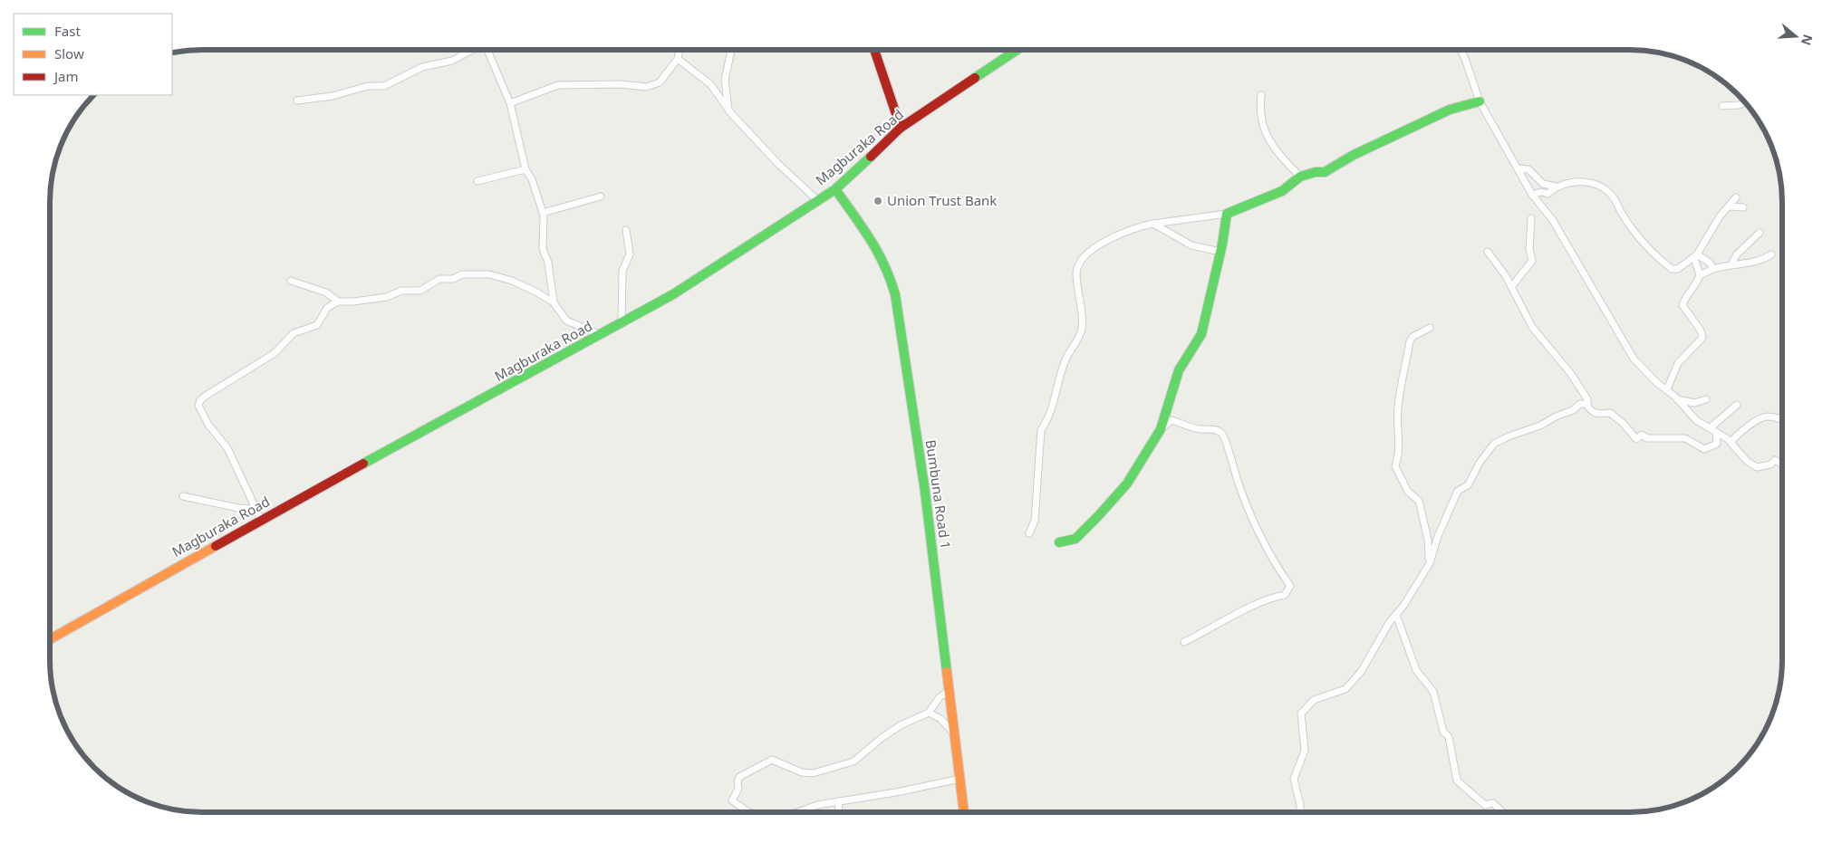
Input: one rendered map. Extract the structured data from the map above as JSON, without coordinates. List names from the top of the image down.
{
  "streets": {
    "main road": ["Magburaka Road", "Bumbuna Road 1"]
  },
  "crossings": [
    ["Magburaka Road", "Bumbuna Road 1"]
  ],
  "places": ["Union Trust Bank"],
  "legend": ["Fast", "Slow", "Jam"],
  "north": "right"
}
